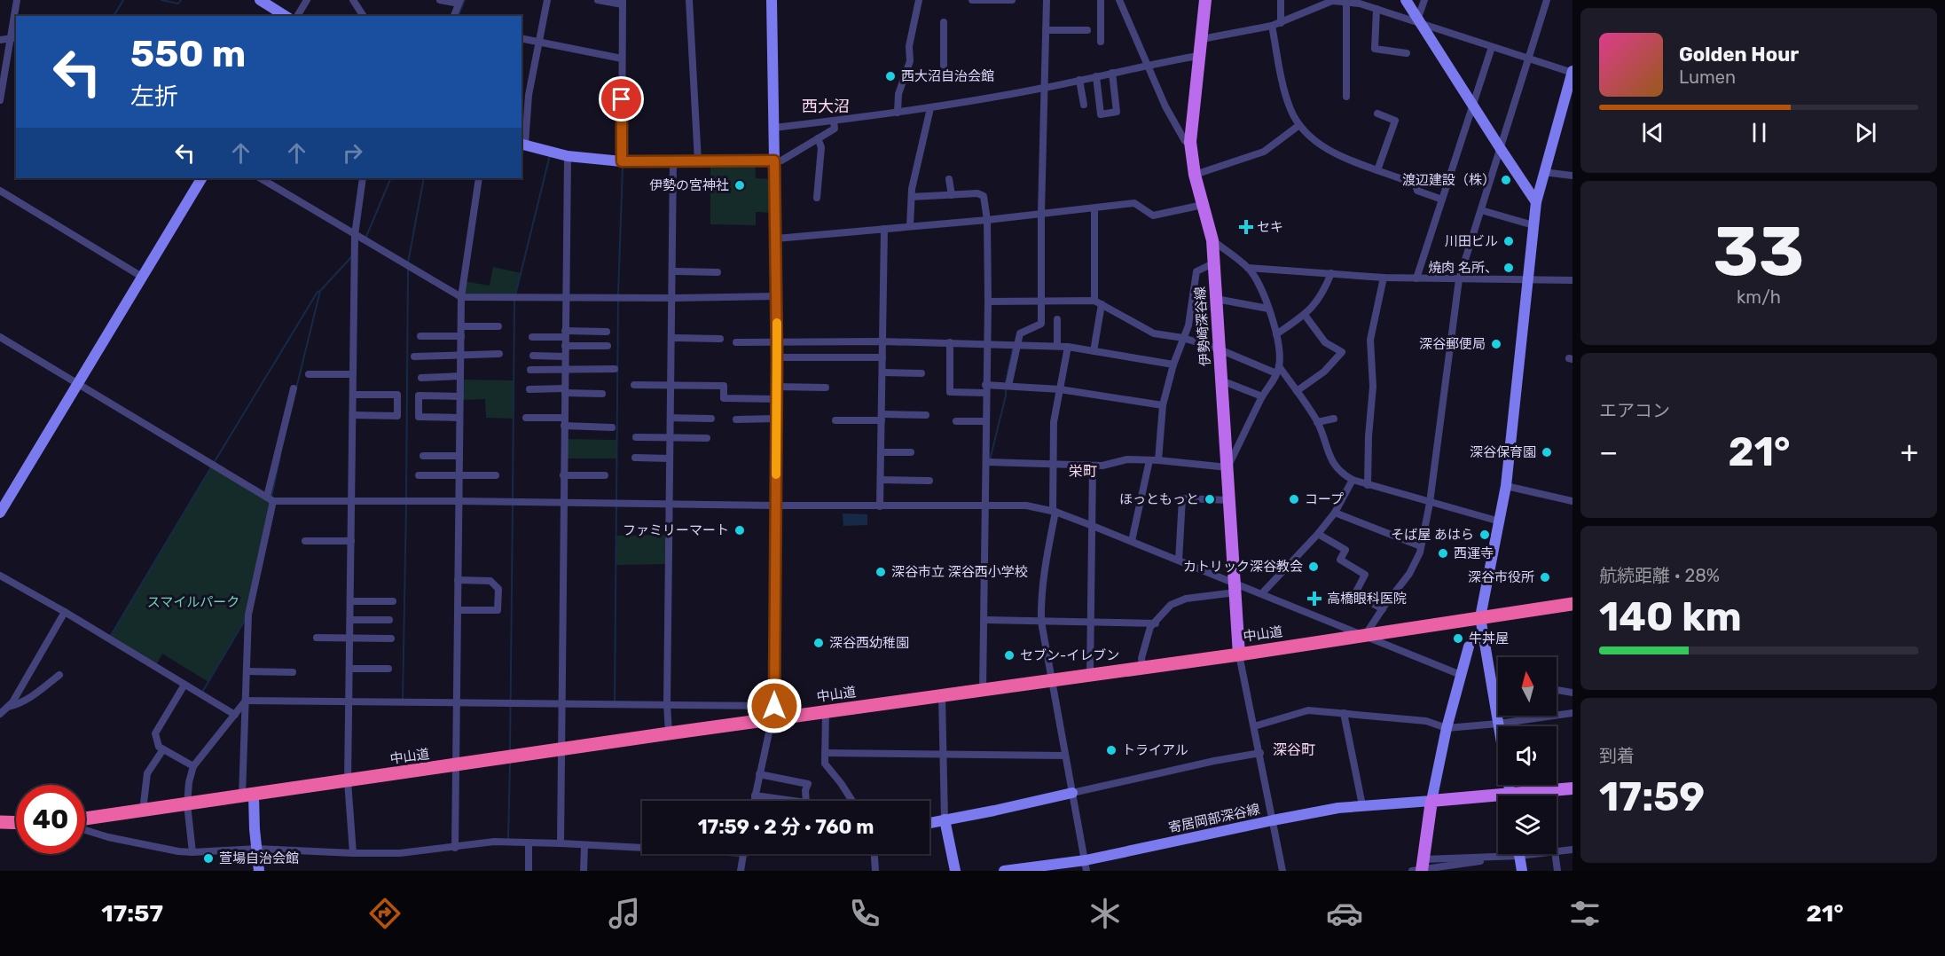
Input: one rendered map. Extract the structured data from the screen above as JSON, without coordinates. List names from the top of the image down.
{
  "streets": {
    "highway": ["中山道"],
    "main road": ["伊勢崎深谷線"],
    "street": ["寄居岡部深谷線"]
  },
  "crossings": [
    ["伊勢崎深谷線", "中山道"]
  ],
  "districts": ["西大沼", "栄町", "深谷町"],
  "parks": ["スマイルパーク"],
  "places": {
    "other": [
      "西大沼自治会館",
      "渡辺建設（株）",
      "伊勢の宮神社",
      "川田ビル",
      "焼肉 名所、",
      "深谷郵便局",
      "深谷保育園",
      "ほっともっと",
      "コープ",
      "ファミリーマート",
      "そば屋 あはら",
      "西運寺",
      "カトリック深谷教会",
      "深谷市立 深谷西小学校",
      "深谷市役所",
      "牛丼屋",
      "深谷西幼稚園",
      "セブン-イレブン",
      "トライアル",
      "萱場自治会館"
    ],
    "health": ["セキ", "高橋眼科医院"]
  },
  "north": "top",
  "page": {
    "turn": ["550 m", "左折"],
    "song": ["Golden Hour", "Lumen"],
    "tile": [
      ["33", "km/h"],
      "エアコン",
      ["航続距離 · 28%", "140 km"],
      ["到着", "17:59"]
    ],
    "heat": ["−", "21°", "+"],
    "limit": "40",
    "trip": "17:59 · 2 分 · 760 m",
    "tabs": ["17:57", "21°"]
  }
}
